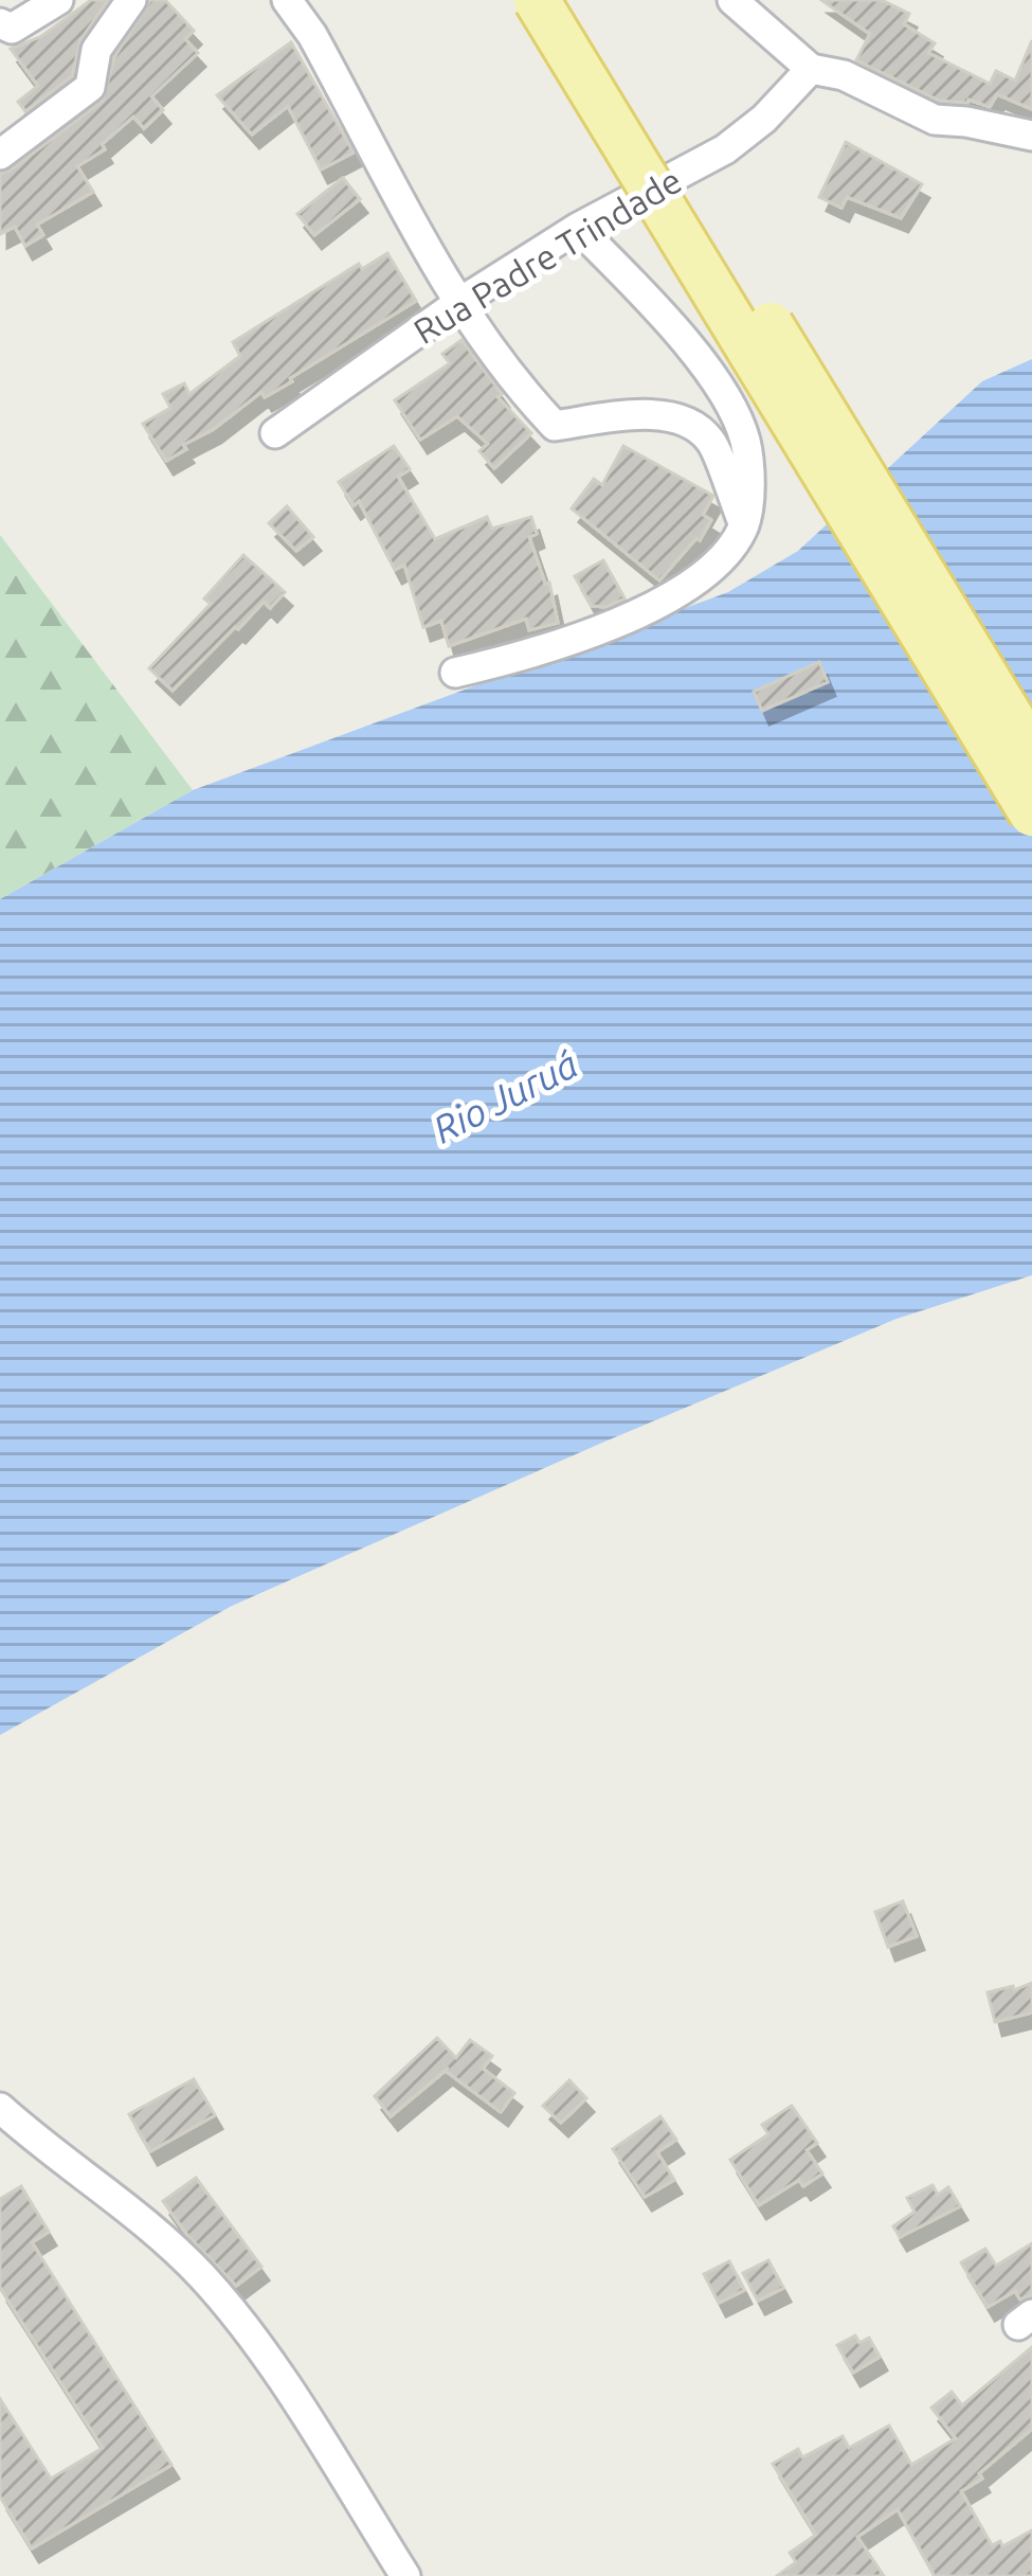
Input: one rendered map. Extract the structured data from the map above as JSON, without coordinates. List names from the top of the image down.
{
  "streets": {
    "street": ["Rua Padre Trindade"]
  },
  "water": ["Rio Juruá"]
}
